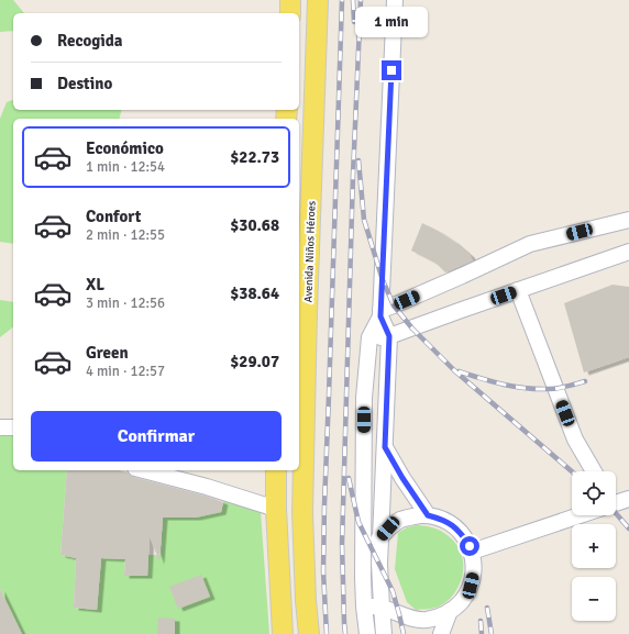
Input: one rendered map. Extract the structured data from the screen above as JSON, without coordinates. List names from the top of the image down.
{
  "streets": {
    "main road": ["Avenida Niños Héroes"]
  },
  "page": {
    "bubble": "1 min",
    "banner": ["Recogida", "Destino"],
    "list": [
      {
        "name": "Económico",
        "note": "1 min · 12:54",
        "value": "$22.73"
      },
      {
        "name": "Confort",
        "note": "2 min · 12:55",
        "value": "$30.68"
      },
      {
        "name": "XL",
        "note": "3 min · 12:56",
        "value": "$38.64"
      },
      {
        "name": "Green",
        "note": "4 min · 12:57",
        "value": "$29.07"
      }
    ],
    "buttons": "Confirmar",
    "map_buttons": ["+", "−"]
  }
}
